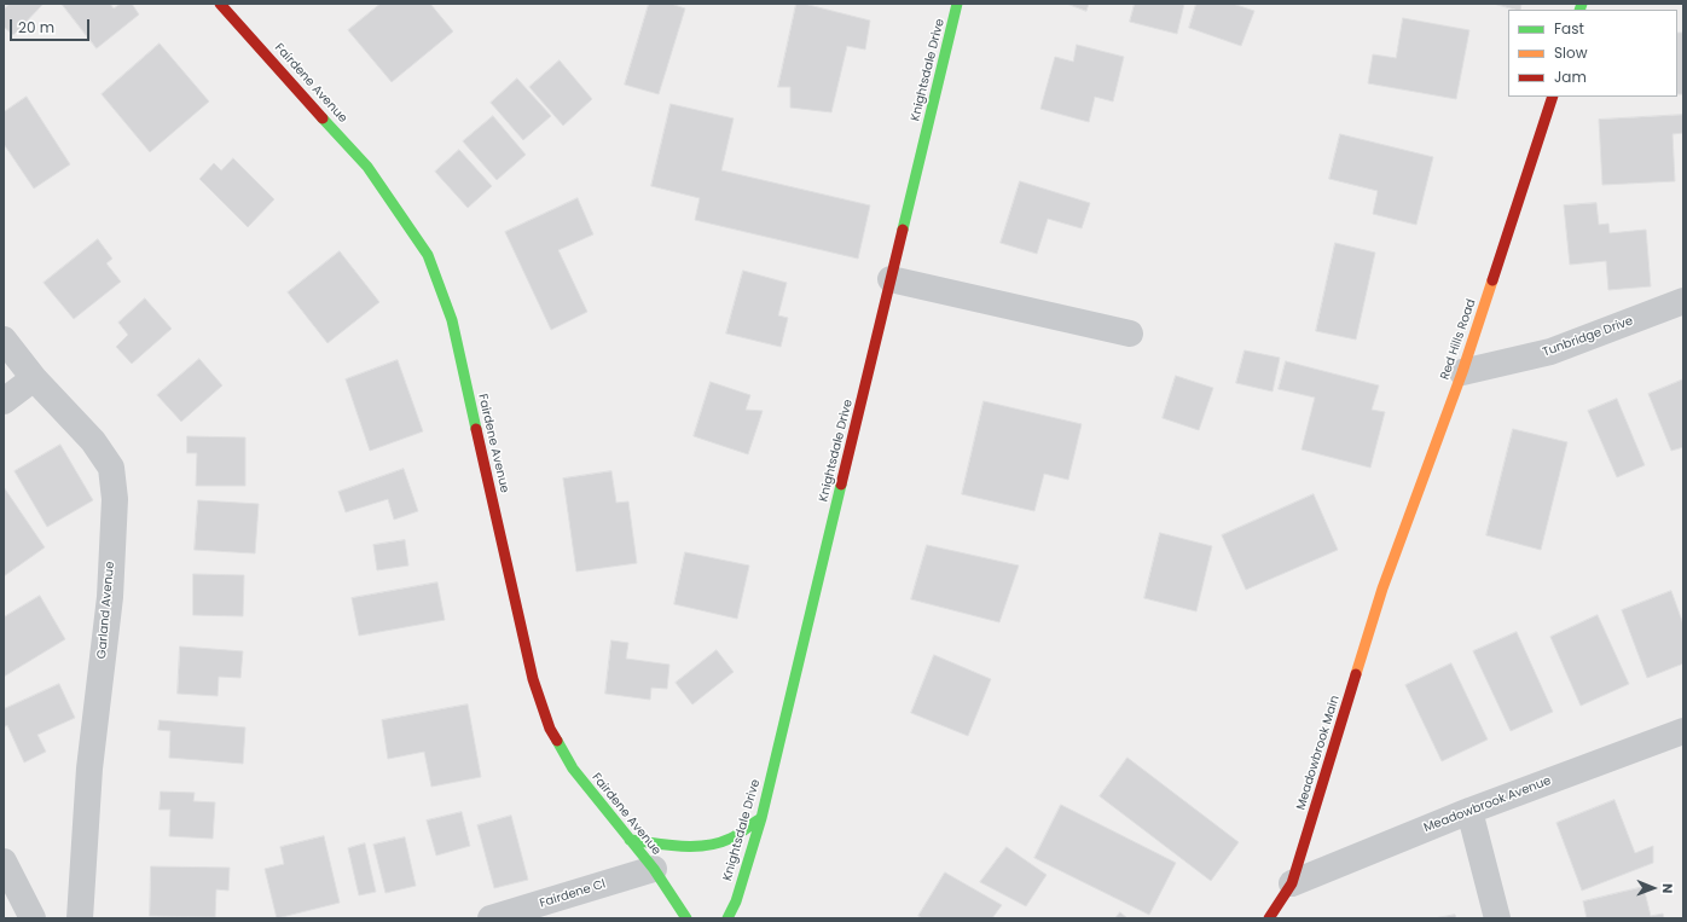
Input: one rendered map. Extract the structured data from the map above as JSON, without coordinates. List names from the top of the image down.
{
  "streets": {
    "street": [
      "Knightsdale Drive",
      "Fairdene Avenue",
      "Tunbridge Drive",
      "Red Hills Road",
      "Garland Avenue",
      "Meadowbrook Main",
      "Meadowbrook Avenue",
      "Fairdene Cl"
    ]
  },
  "crossings": [
    ["Fairdene Avenue", "Fairdene Cl"],
    ["Tunbridge Drive", "Red Hills Road"],
    ["Red Hills Road", "Meadowbrook Main"],
    ["Meadowbrook Main", "Meadowbrook Avenue"]
  ],
  "legend": ["Fast", "Slow", "Jam"],
  "scale_bar": "20 m",
  "north": "right"
}
